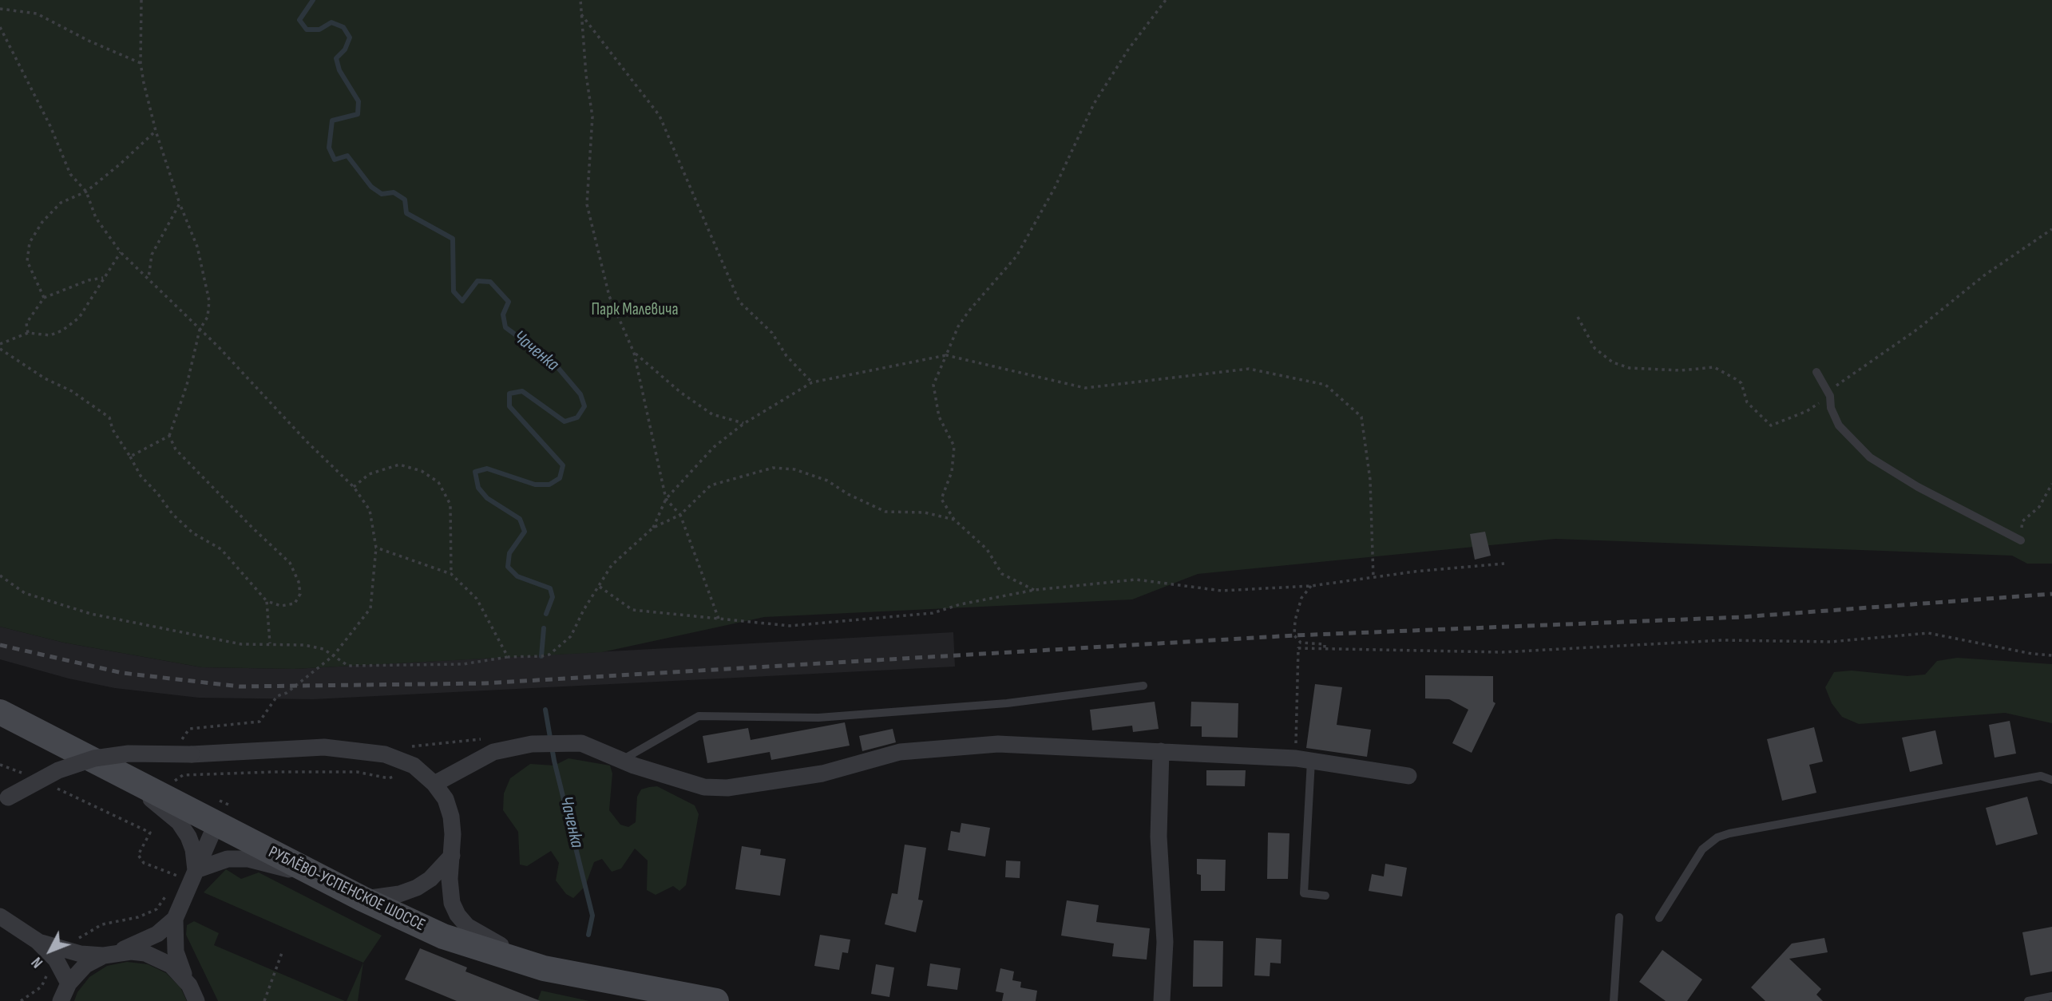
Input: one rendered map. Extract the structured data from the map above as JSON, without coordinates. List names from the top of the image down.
{
  "streets": {
    "main road": ["РУБЛЁВО-УСПЕНСКОЕ ШОССЕ"]
  },
  "water": ["Чаченка"],
  "parks": ["Парк Малевича"],
  "north": "bottom left"
}
